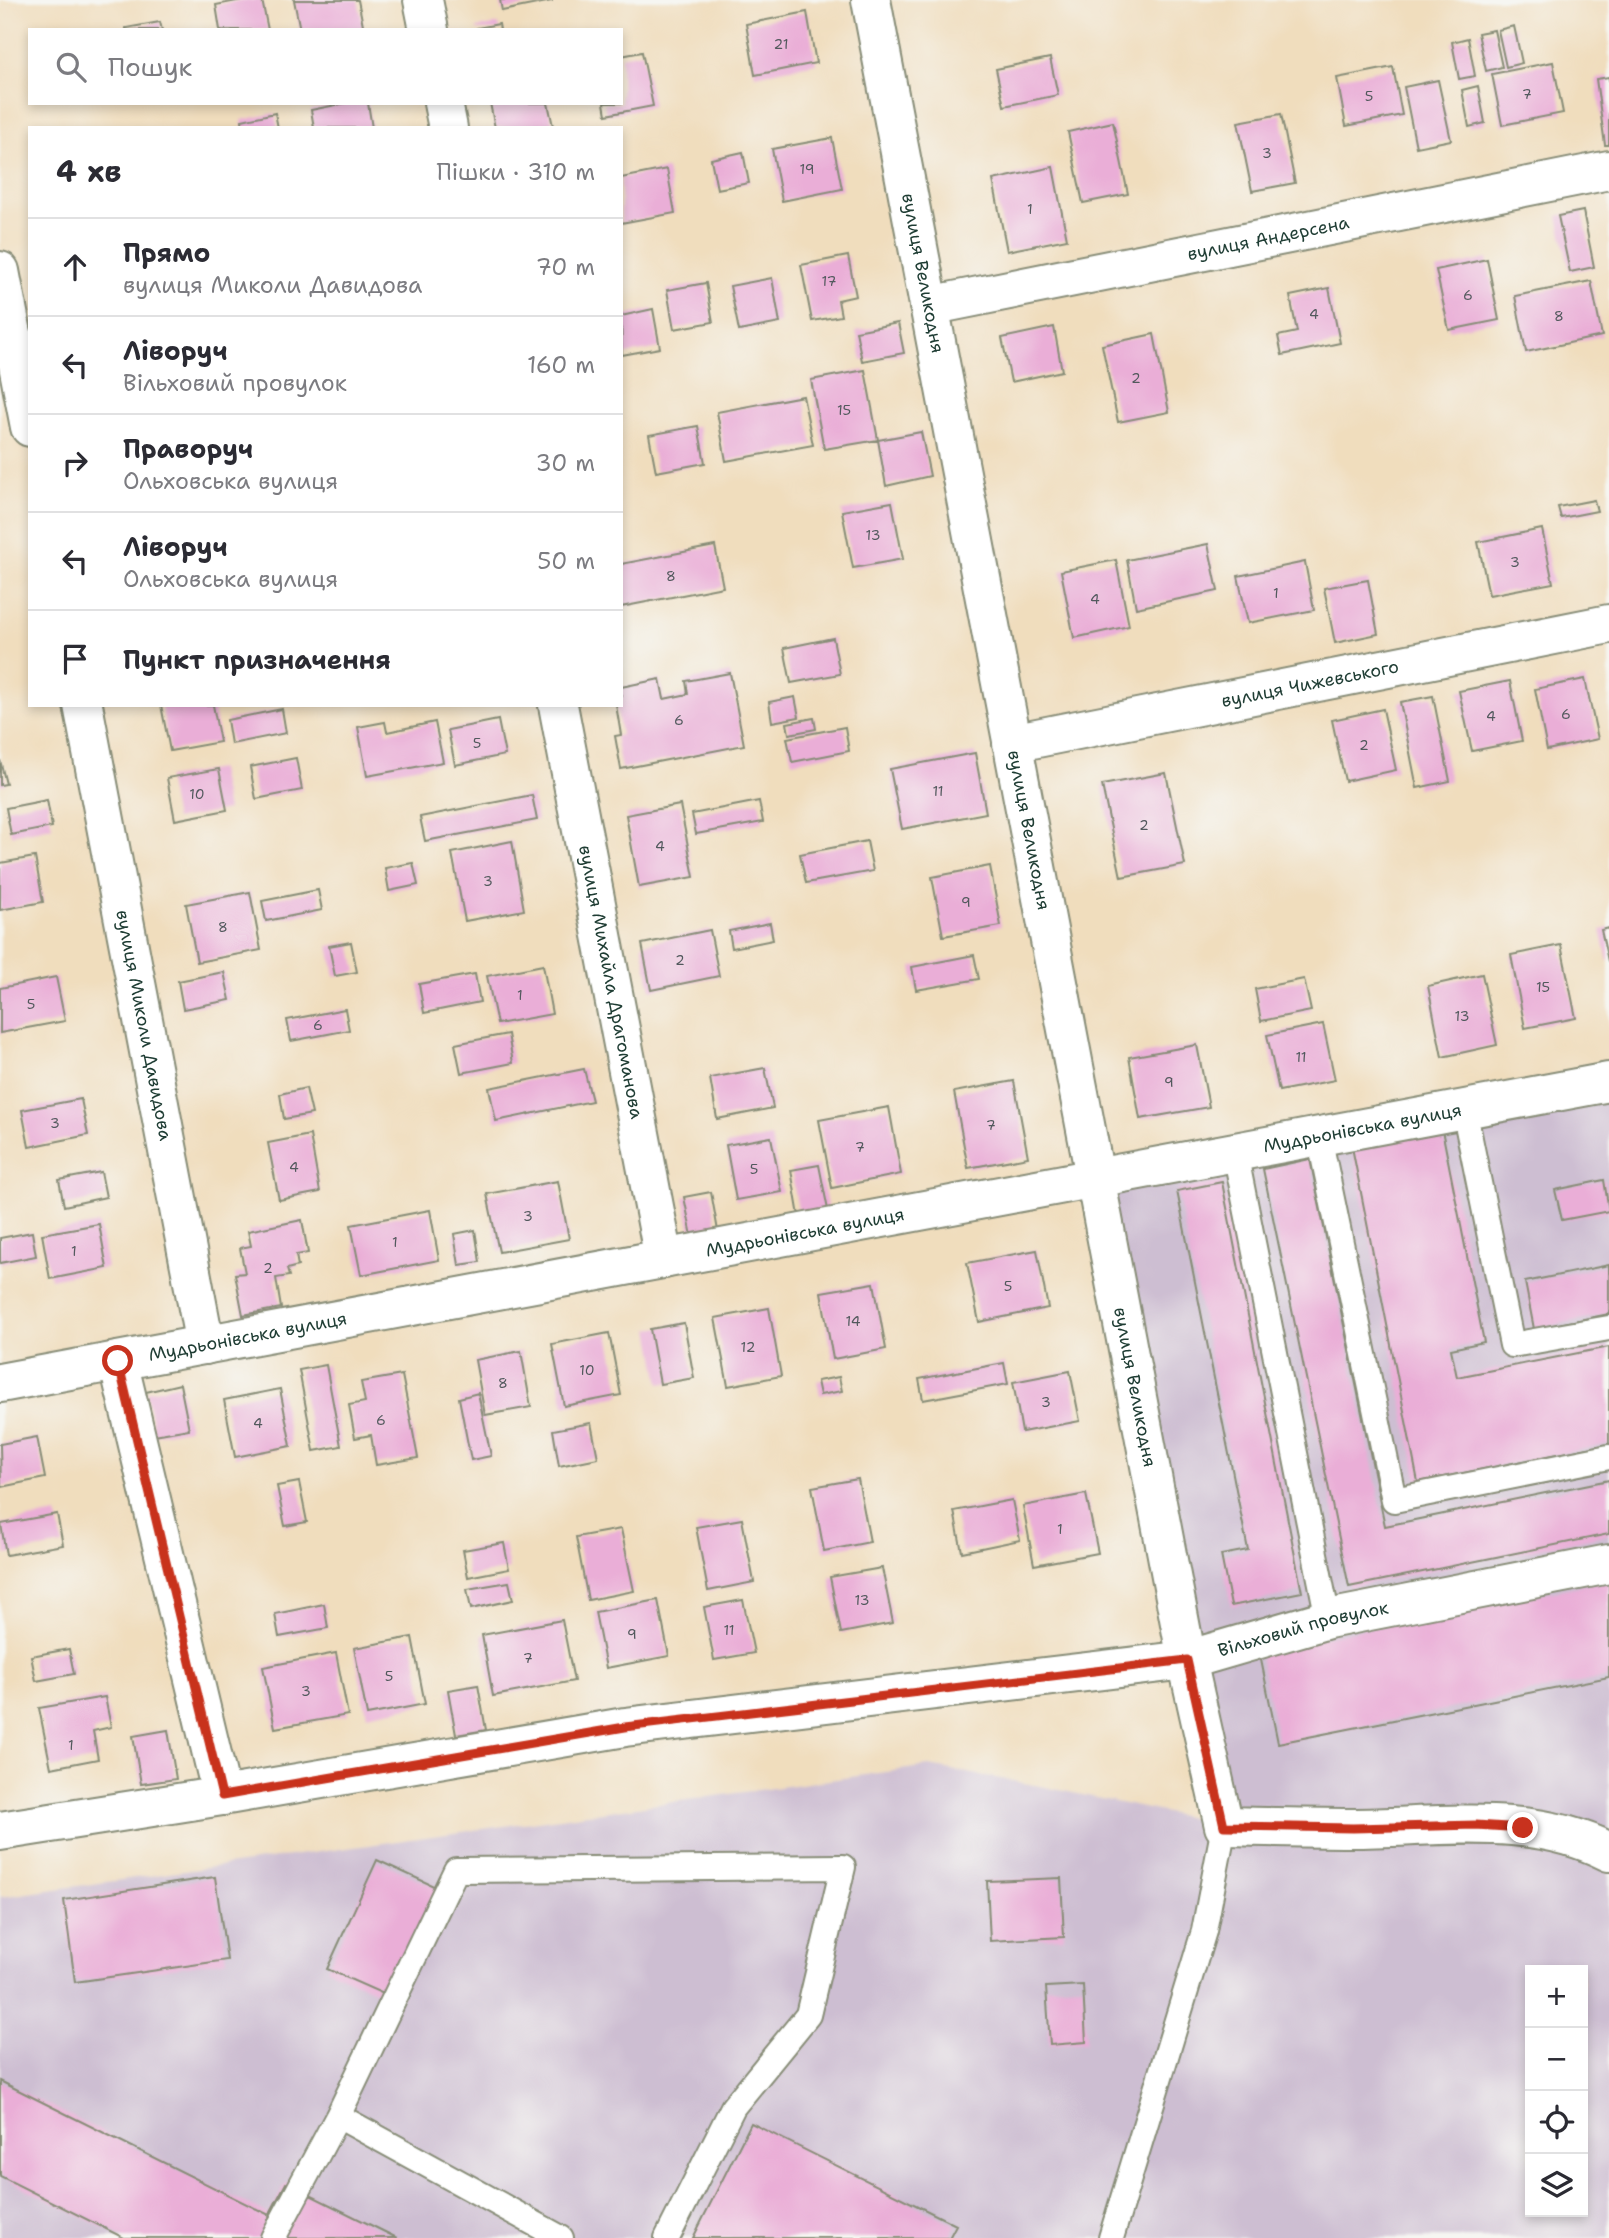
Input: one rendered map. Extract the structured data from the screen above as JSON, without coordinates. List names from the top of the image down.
{
  "streets": {
    "street": [
      "вулиця Андерсена",
      "вулиця Великодня",
      "вулиця Чижевського",
      "вулиця Михайла Драгоманова",
      "вулиця Миколи Давидова",
      "Мудрьонівська вулиця",
      "Вільховий провулок"
    ]
  },
  "crossings": [
    ["вулиця Андерсена", "вулиця Великодня"],
    ["вулиця Великодня", "вулиця Чижевського"],
    ["вулиця Великодня", "Мудрьонівська вулиця"],
    ["вулиця Великодня", "Вільховий провулок"],
    ["вулиця Михайла Драгоманова", "Мудрьонівська вулиця"],
    ["вулиця Миколи Давидова", "Мудрьонівська вулиця"]
  ],
  "house_numbers": [
    "21",
    "7",
    "5",
    "3",
    "19",
    "1",
    "17",
    "6",
    "4",
    "8",
    "2",
    "15",
    "13",
    "3",
    "8",
    "1",
    "4",
    "6",
    "4",
    "6",
    "5",
    "2",
    "11",
    "10",
    "2",
    "4",
    "3",
    "9",
    "8",
    "2",
    "15",
    "1",
    "5",
    "13",
    "6",
    "11",
    "9",
    "3",
    "7",
    "7",
    "4",
    "5",
    "3",
    "1",
    "1",
    "2",
    "5",
    "14",
    "12",
    "10",
    "8",
    "3",
    "6",
    "4",
    "1",
    "13",
    "11",
    "9",
    "7",
    "5",
    "3",
    "1"
  ],
  "page": {
    "search": "Пошук",
    "heading": ["4 хв", "Пішки · 310 m"],
    "list": [
      ["Прямо", "вулиця Миколи Давидова", "70 m"],
      ["Ліворуч", "Вільховий провулок", "160 m"],
      ["Праворуч", "Ольховська вулиця", "30 m"],
      ["Ліворуч", "Ольховська вулиця", "50 m"],
      "Пункт призначення"
    ],
    "map_buttons": ["+", "−"]
  }
}
